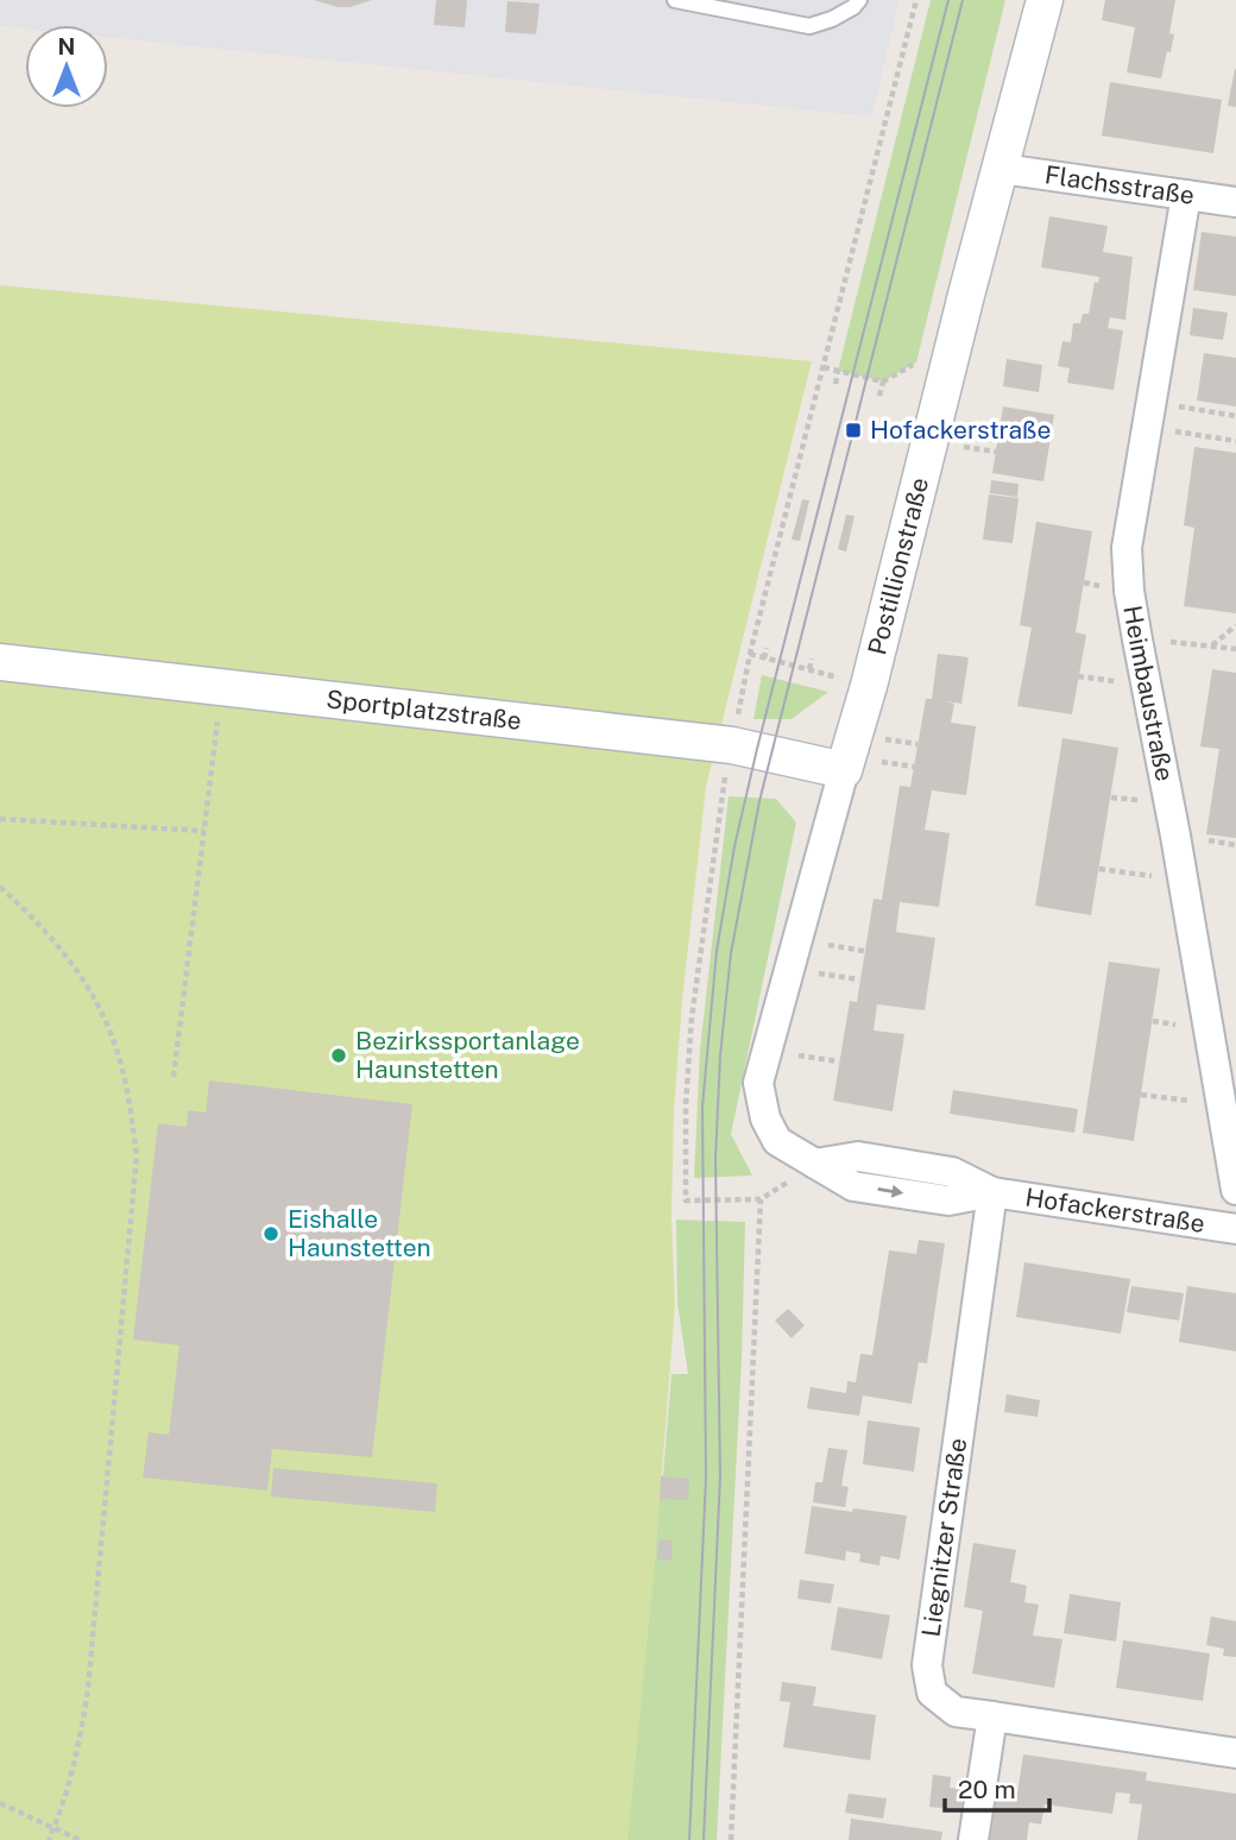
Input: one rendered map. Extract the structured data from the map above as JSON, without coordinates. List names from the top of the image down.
{
  "streets": {
    "street": [
      "Flachsstraße",
      "Postillionstraße",
      "Heimbaustraße",
      "Sportplatzstraße",
      "Hofackerstraße",
      "Liegnitzer Straße"
    ]
  },
  "crossings": [
    ["Flachsstraße", "Postillionstraße"],
    ["Flachsstraße", "Heimbaustraße"],
    ["Postillionstraße", "Sportplatzstraße"],
    ["Postillionstraße", "Hofackerstraße"],
    ["Hofackerstraße", "Liegnitzer Straße"]
  ],
  "places": {
    "transit": ["Hofackerstraße"],
    "other": ["Bezirkssportanlage Haunstetten", "Eishalle Haunstetten"]
  },
  "scale_bar": "20 m",
  "north": "top"
}
